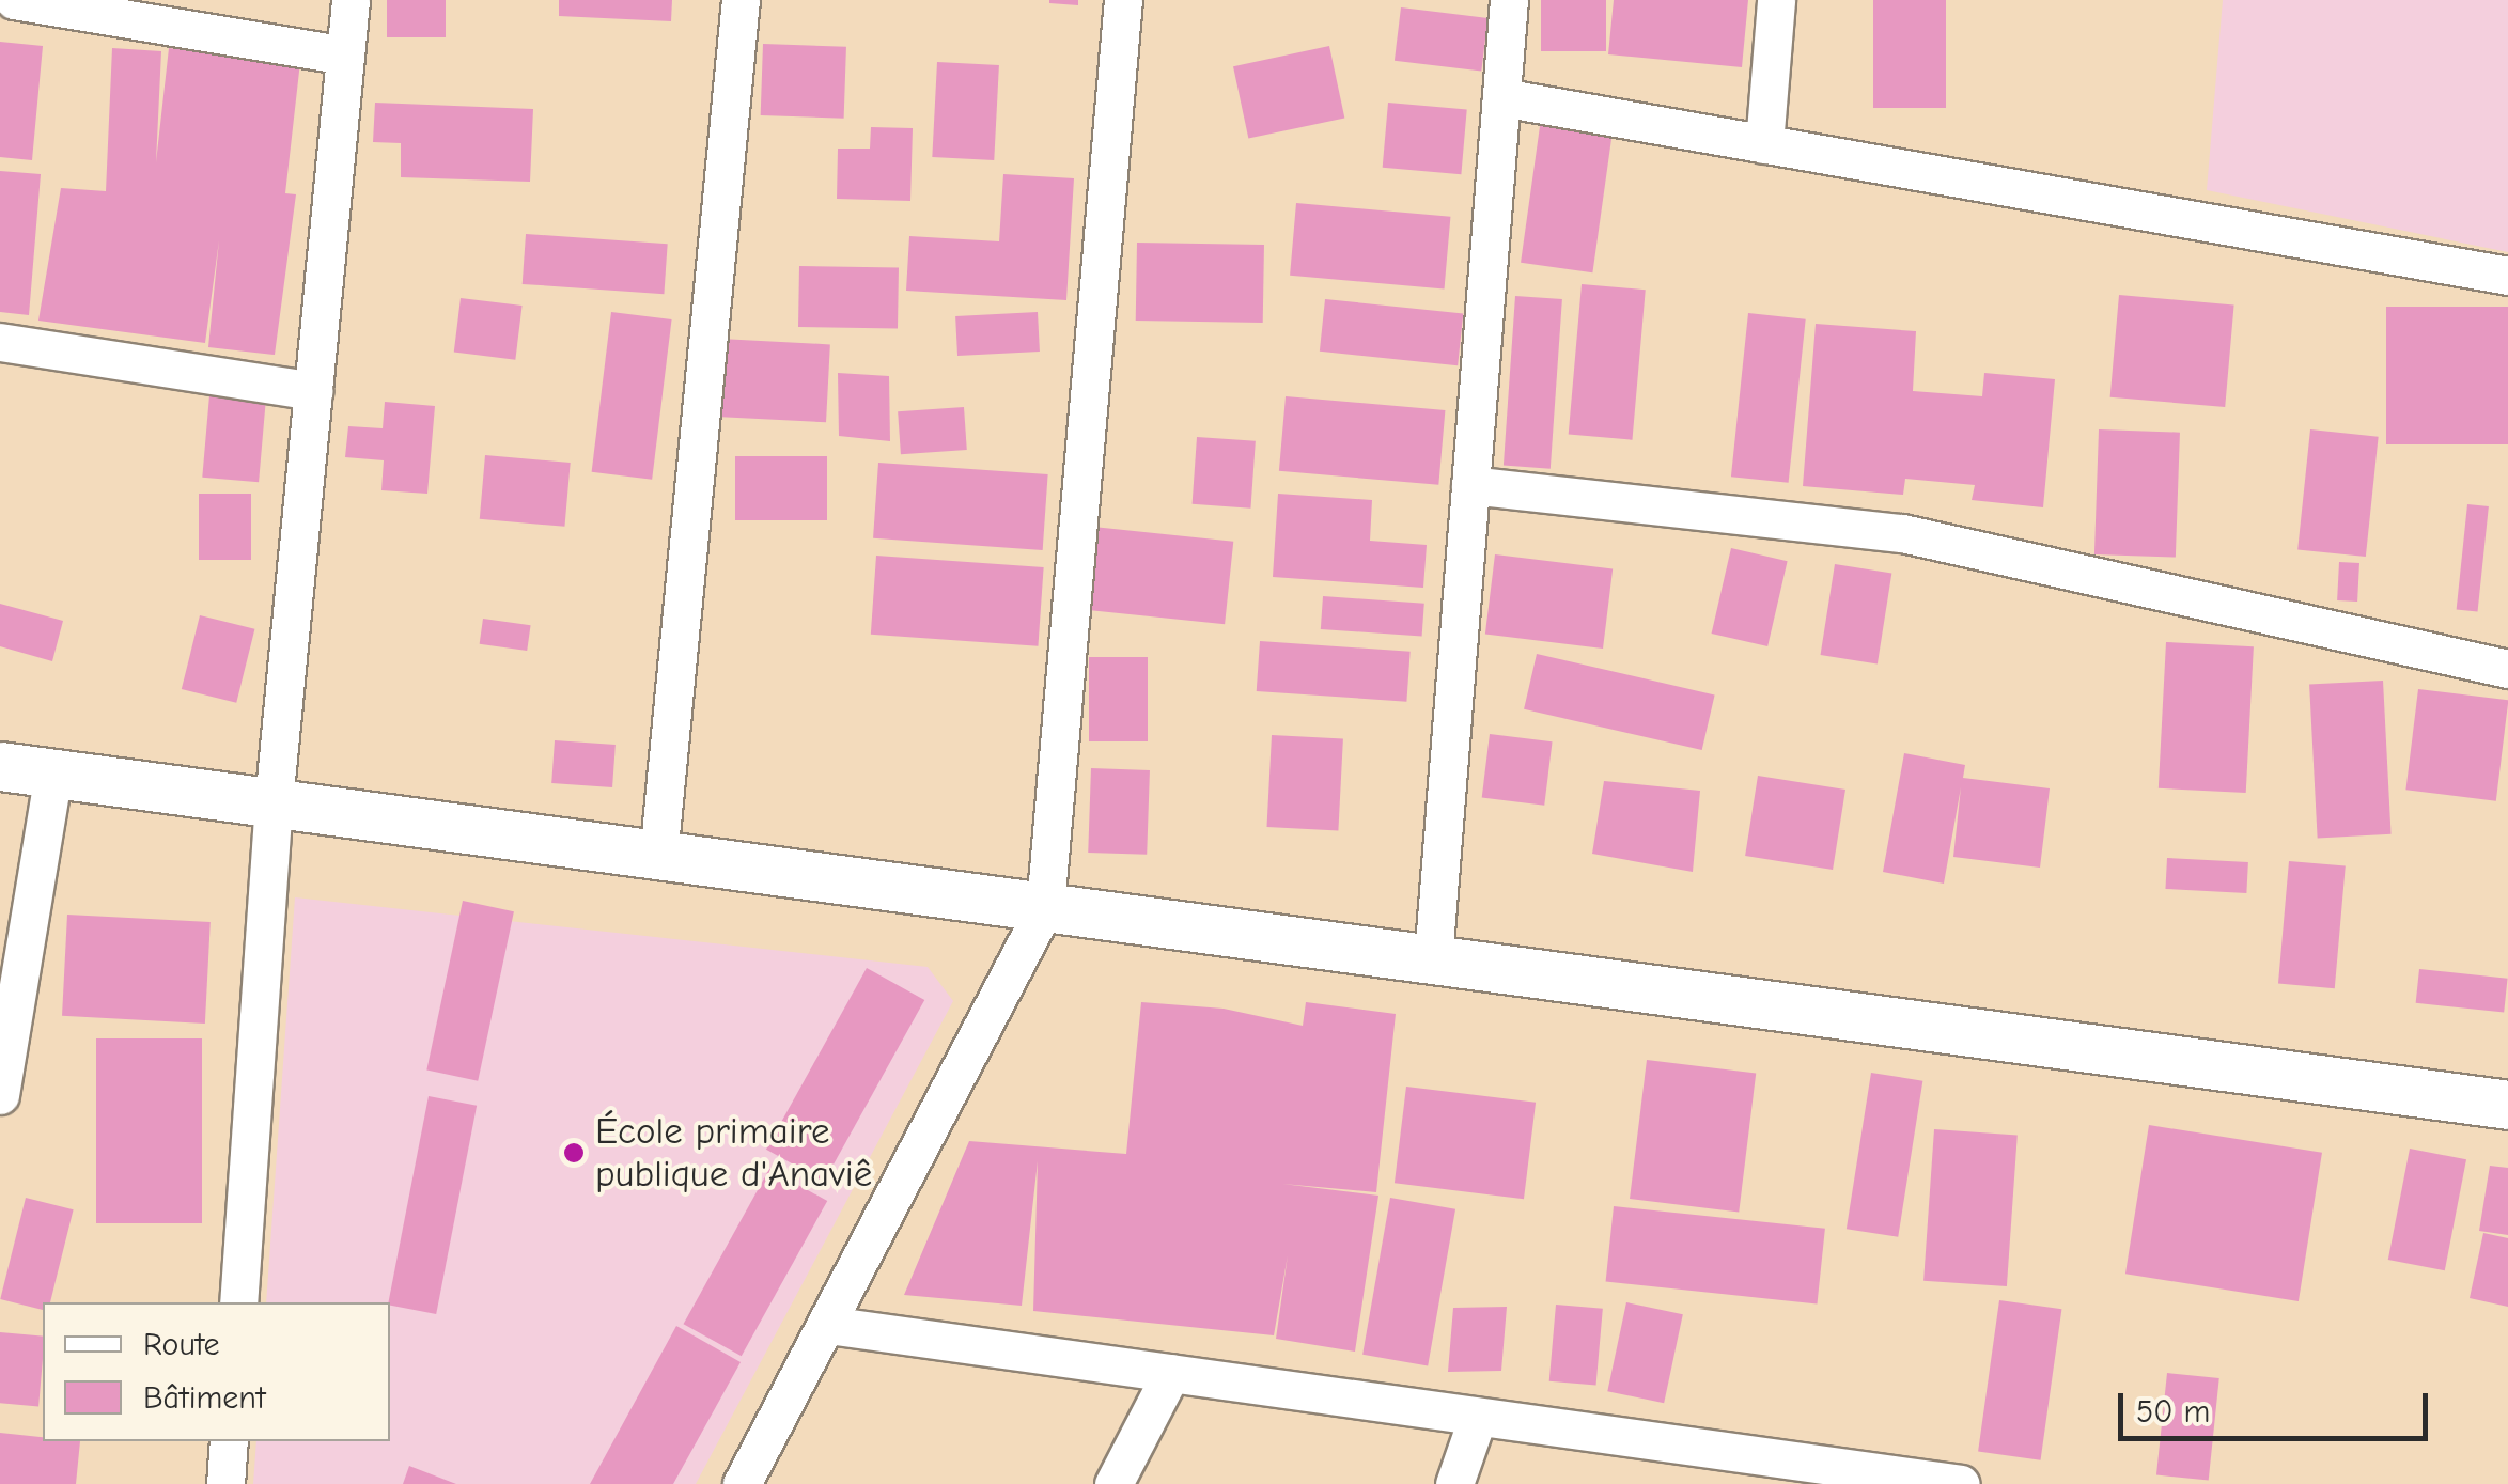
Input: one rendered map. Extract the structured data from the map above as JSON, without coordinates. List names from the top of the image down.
{
  "places": ["École primaire publique d'Anaviê"],
  "legend": ["Route", "Bâtiment"],
  "scale_bar": "50 m"
}
